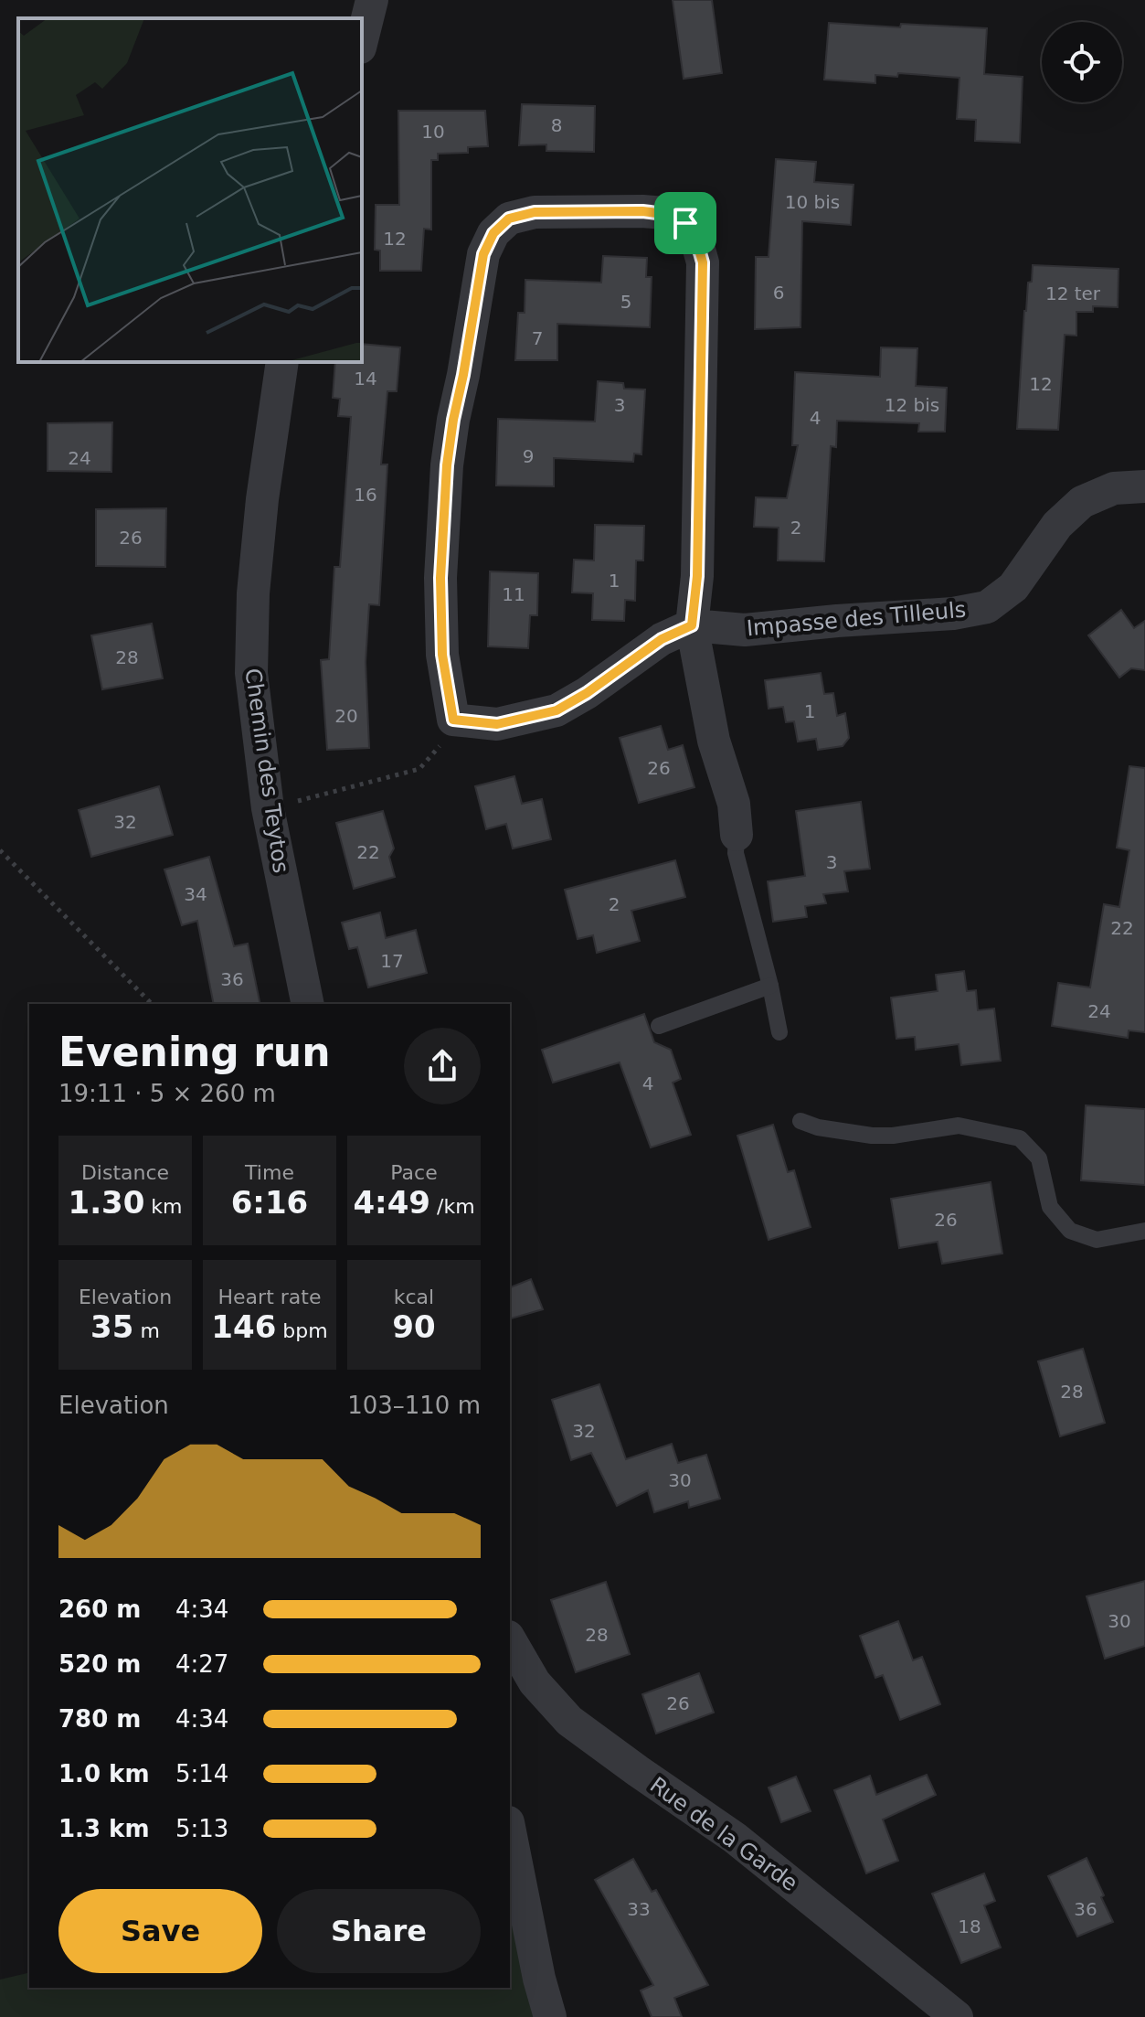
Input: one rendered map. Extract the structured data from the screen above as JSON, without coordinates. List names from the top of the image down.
{
  "streets": {
    "street": ["Impasse des Tilleuls", "Chemin des Teytos", "Rue de la Garde"]
  },
  "house_numbers": [
    "8",
    "10",
    "10 bis",
    "12",
    "6",
    "12 ter",
    "5",
    "7",
    "14",
    "12",
    "3",
    "12 bis",
    "4",
    "9",
    "24",
    "16",
    "2",
    "26",
    "1",
    "11",
    "28",
    "1",
    "20",
    "26",
    "32",
    "22",
    "3",
    "34",
    "2",
    "22",
    "17",
    "36",
    "24",
    "4",
    "26",
    "28",
    "32",
    "30",
    "30",
    "28",
    "26",
    "33",
    "36",
    "18"
  ],
  "page": {
    "heading": ["Evening run", "19:11 · 5 × 260 m"],
    "stats": [
      ["Distance", "1.30 km"],
      ["Time", "6:16"],
      ["Pace", "4:49 /km"],
      ["Elevation", "35 m"],
      ["Heart rate", "146 bpm"],
      ["kcal", "90"]
    ],
    "chart": ["Elevation", "103–110 m"],
    "list": [
      {
        "name": "260 m",
        "note": "4:34"
      },
      {
        "name": "520 m",
        "note": "4:27"
      },
      {
        "name": "780 m",
        "note": "4:34"
      },
      {
        "name": "1.0 km",
        "note": "5:14"
      },
      {
        "name": "1.3 km",
        "note": "5:13"
      }
    ],
    "buttons": ["Save", "Share"]
  }
}
